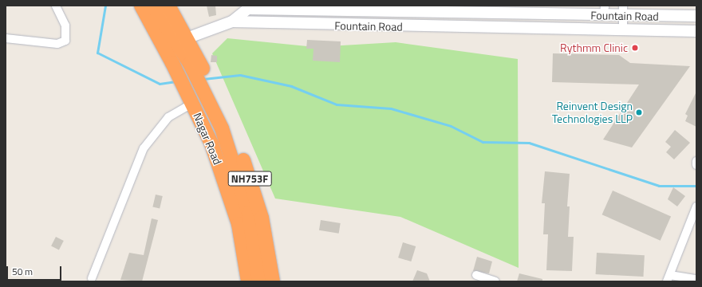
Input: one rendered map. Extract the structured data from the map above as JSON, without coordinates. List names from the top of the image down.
{
  "streets": {
    "highway": ["Nagar Road", "NH753F"],
    "street": ["Fountain Road"]
  },
  "places": ["Rythmm Clinic", "Reinvent Design Technologies LLP"],
  "scale_bar": "50 m"
}
